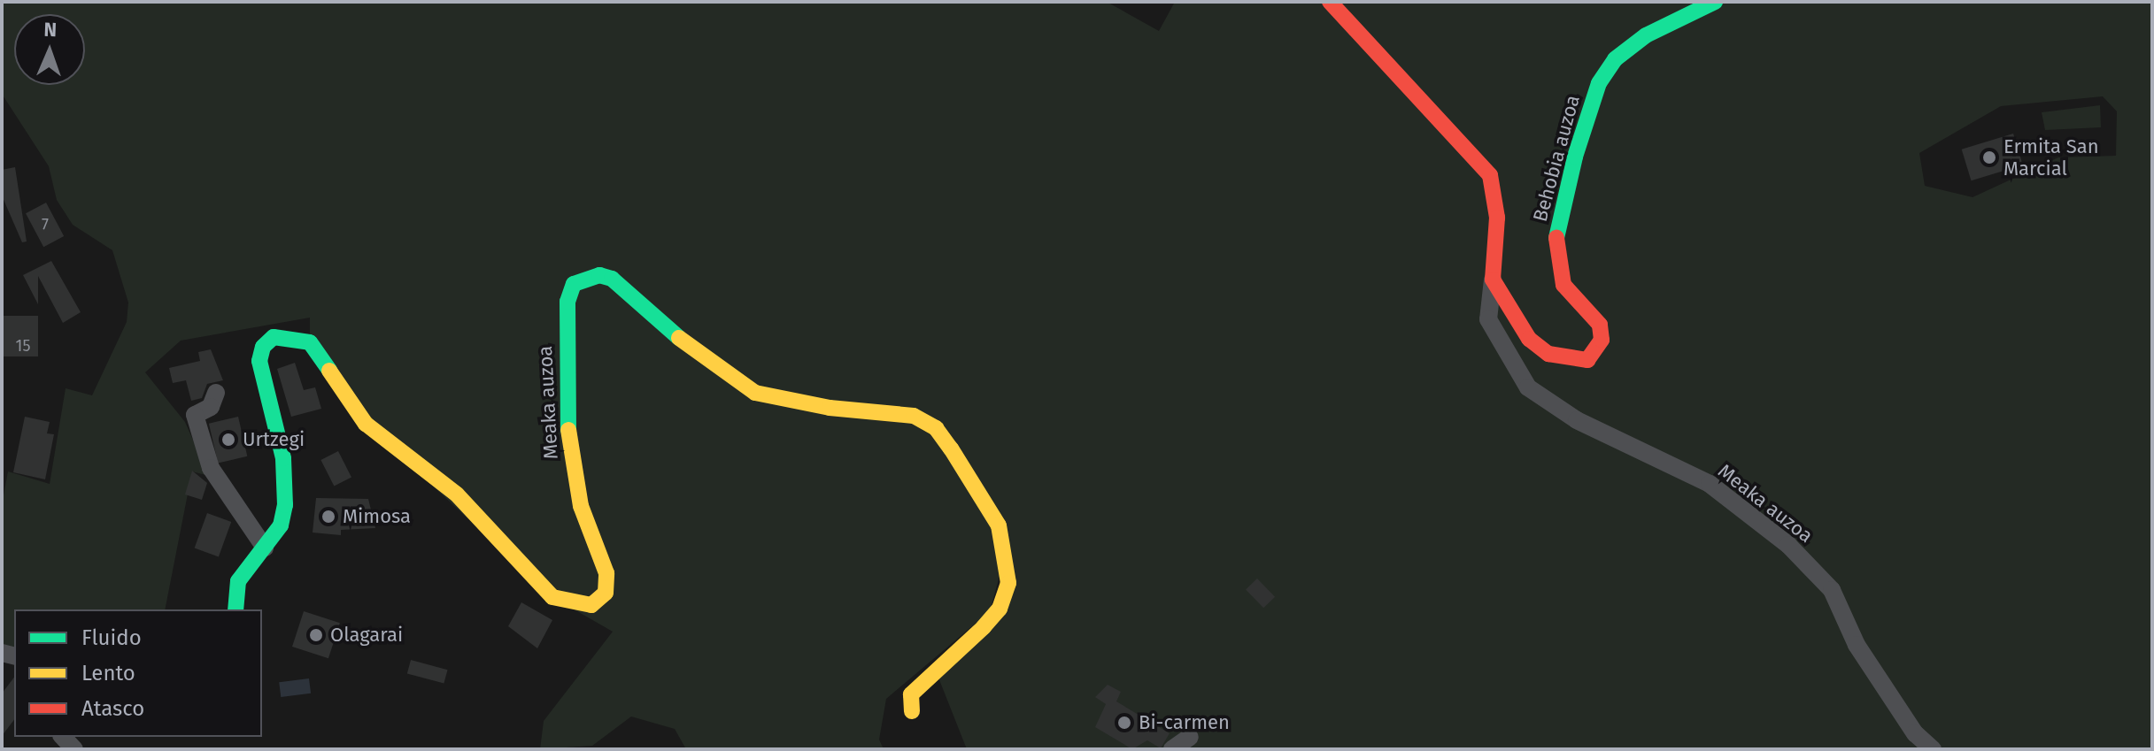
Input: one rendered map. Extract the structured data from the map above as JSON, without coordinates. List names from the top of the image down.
{
  "streets": {
    "street": ["Behobia auzoa", "Meaka auzoa"]
  },
  "crossings": [
    ["Behobia auzoa", "Meaka auzoa"]
  ],
  "places": [
    "Ermita San Marcial",
    "Urtzegi",
    "Mimosa",
    "Olagarai",
    "Bi-carmen"
  ],
  "house_numbers": ["7", "15"],
  "legend": ["Fluido", "Lento", "Atasco"],
  "north": "top"
}
